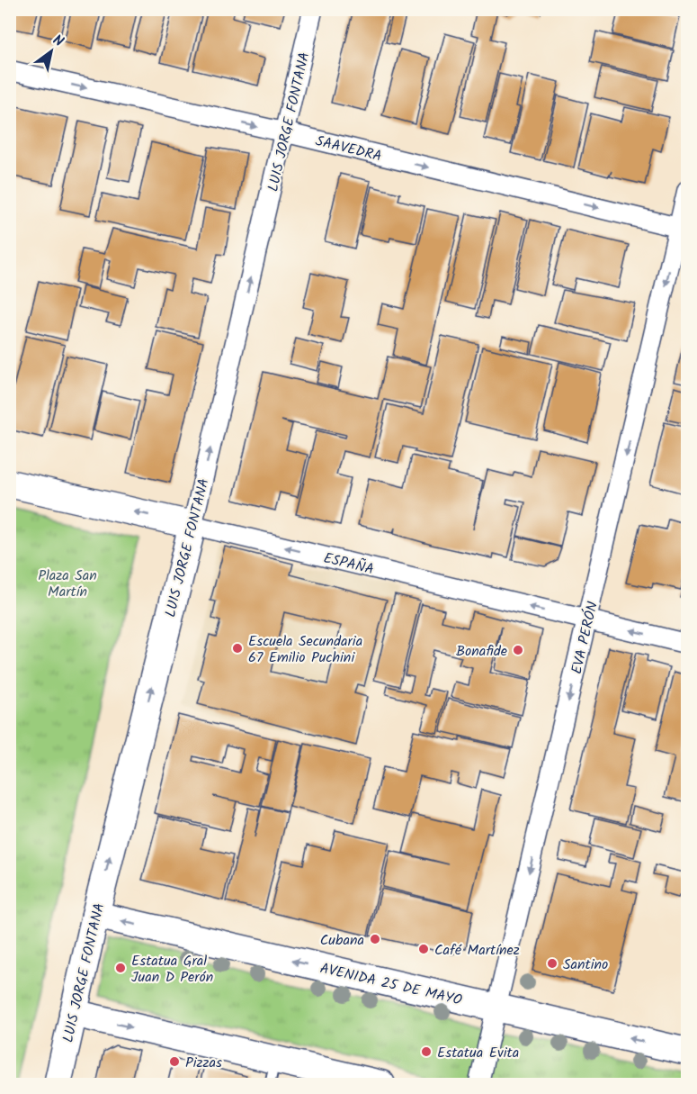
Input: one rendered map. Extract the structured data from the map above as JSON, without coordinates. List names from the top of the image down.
{
  "streets": {
    "main road": ["LUIS JORGE FONTANA", "ESPAÑA", "AVENIDA 25 DE MAYO"],
    "street": ["SAAVEDRA", "EVA PERÓN"]
  },
  "crossings": [
    ["LUIS JORGE FONTANA", "SAAVEDRA"],
    ["LUIS JORGE FONTANA", "ESPAÑA"],
    ["LUIS JORGE FONTANA", "AVENIDA 25 DE MAYO"],
    ["SAAVEDRA", "EVA PERÓN"],
    ["ESPAÑA", "EVA PERÓN"],
    ["EVA PERÓN", "AVENIDA 25 DE MAYO"]
  ],
  "one_way": [
    "LUIS JORGE FONTANA",
    "SAAVEDRA",
    "ESPAÑA",
    "EVA PERÓN"
  ],
  "parks": ["Plaza San Martín"],
  "places": [
    "Escuela Secundaria 67 Emilio Puchini",
    "Bonafide",
    "Cubana",
    "Café Martínez",
    "Santino",
    "Estatua Gral Juan D Perón",
    "Estatua Evita",
    "Pizzas"
  ],
  "north": "top right"
}
